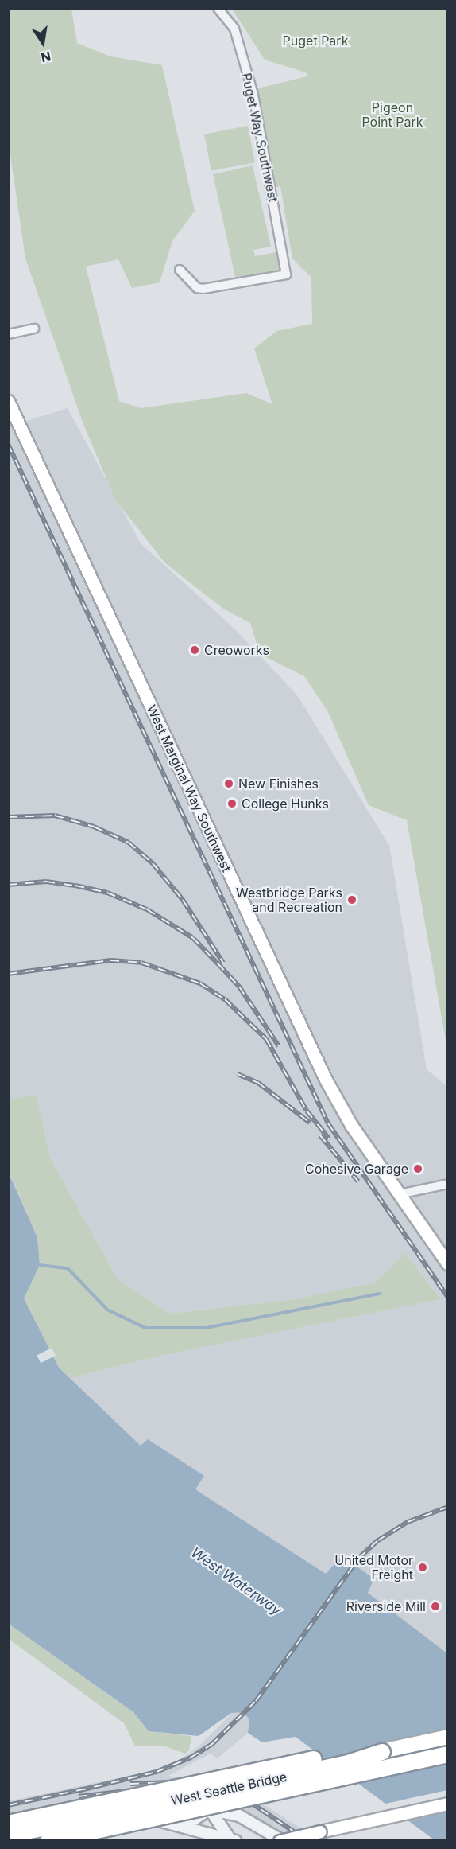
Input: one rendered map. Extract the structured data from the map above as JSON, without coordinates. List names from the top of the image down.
{
  "streets": {
    "highway": ["West Seattle Bridge"],
    "main road": ["West Marginal Way Southwest"],
    "street": ["Puget Way Southwest"]
  },
  "water": ["West Waterway"],
  "parks": ["Puget Park", "Pigeon Point Park"],
  "places": [
    "Creoworks",
    "New Finishes",
    "College Hunks",
    "Westbridge Parks and Recreation",
    "Cohesive Garage",
    "United Motor Freight",
    "Riverside Mill"
  ],
  "north": "bottom"
}
